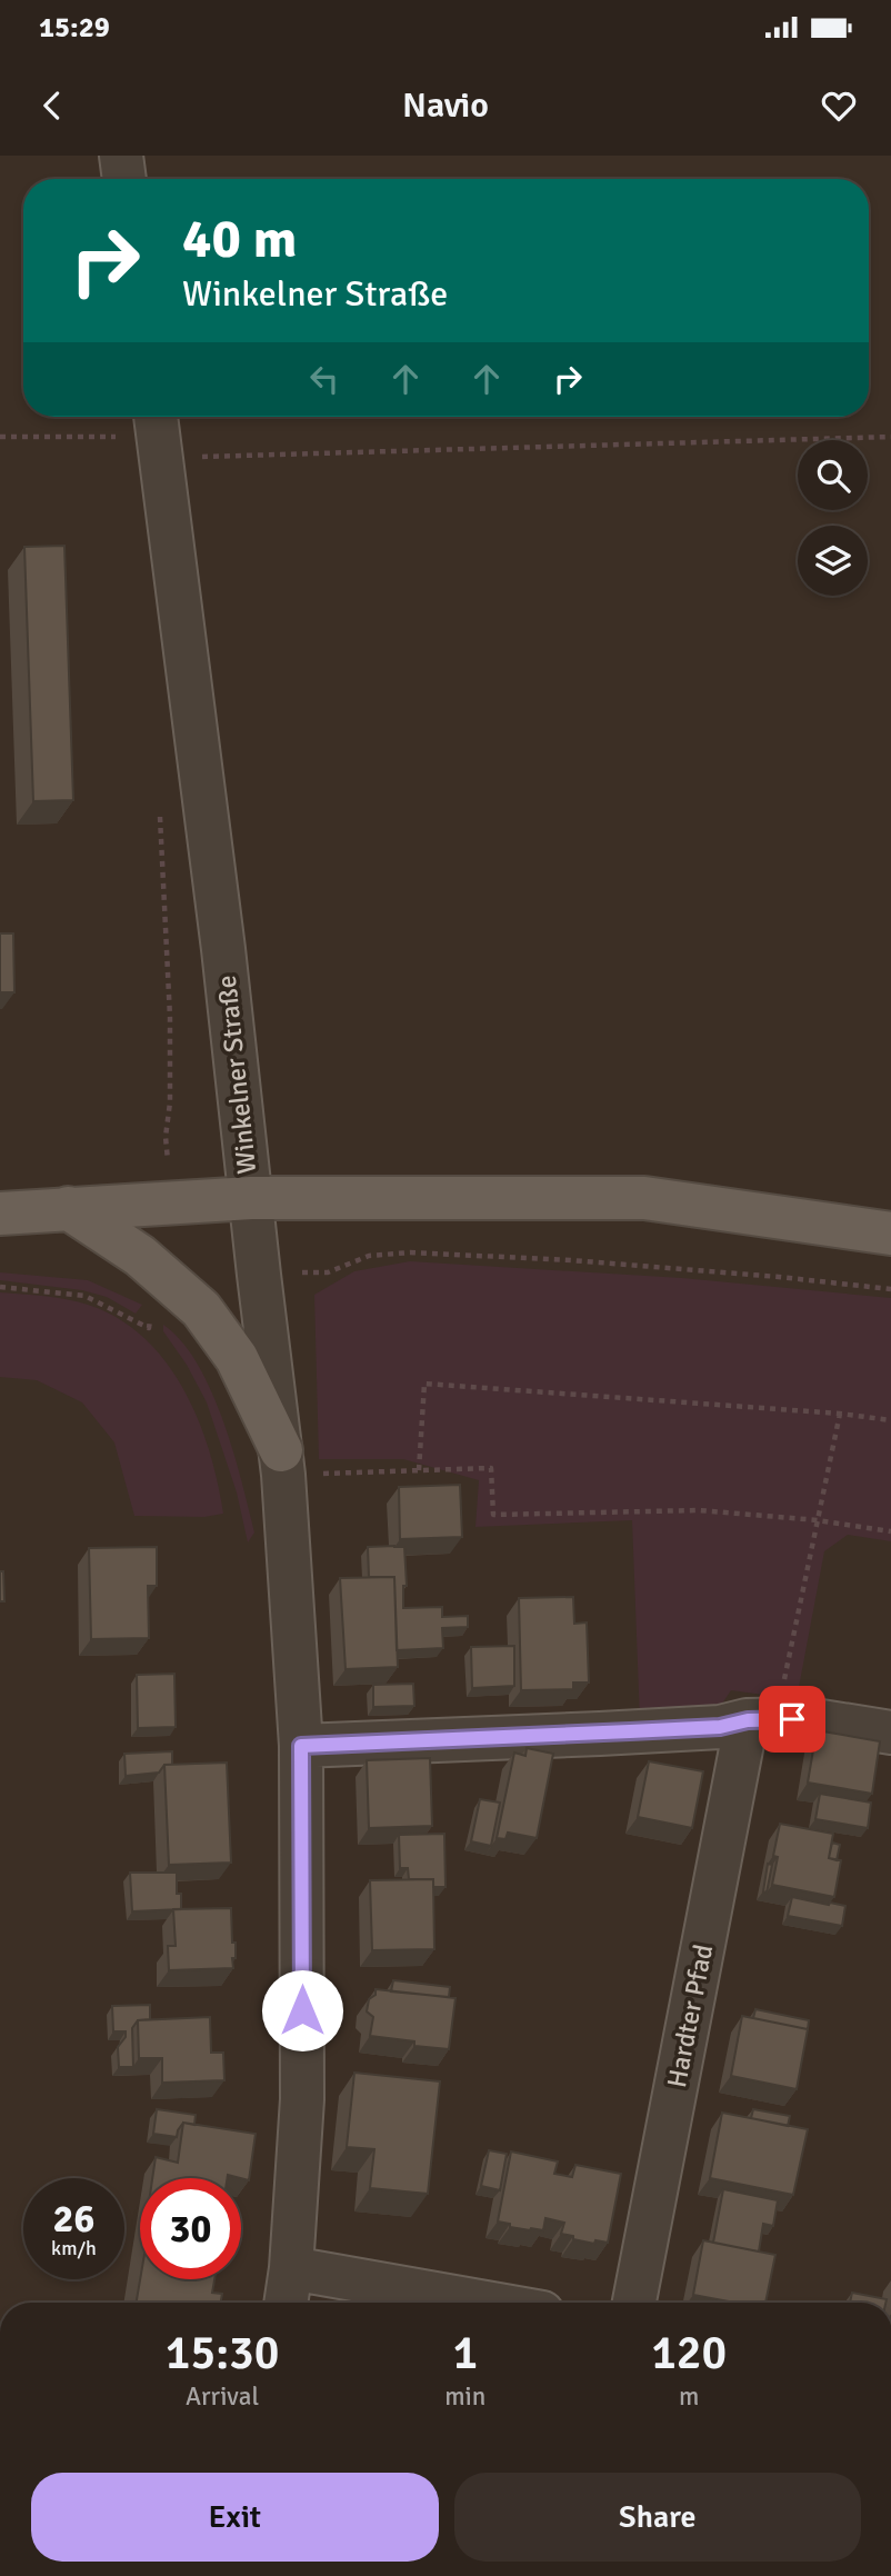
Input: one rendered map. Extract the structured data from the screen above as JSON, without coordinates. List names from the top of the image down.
{
  "streets": {
    "street": ["Winkelner Straße", "Hardter Pfad"]
  },
  "page": {
    "status": "15:29",
    "header": "Navio",
    "turn": ["40 m", "Winkelner Straße"],
    "speed": "26 km/h",
    "limit": "30",
    "eta": [
      "15:30",
      "Arrival",
      "1",
      "min",
      "120",
      "m"
    ],
    "buttons": ["Exit", "Share"]
  }
}
